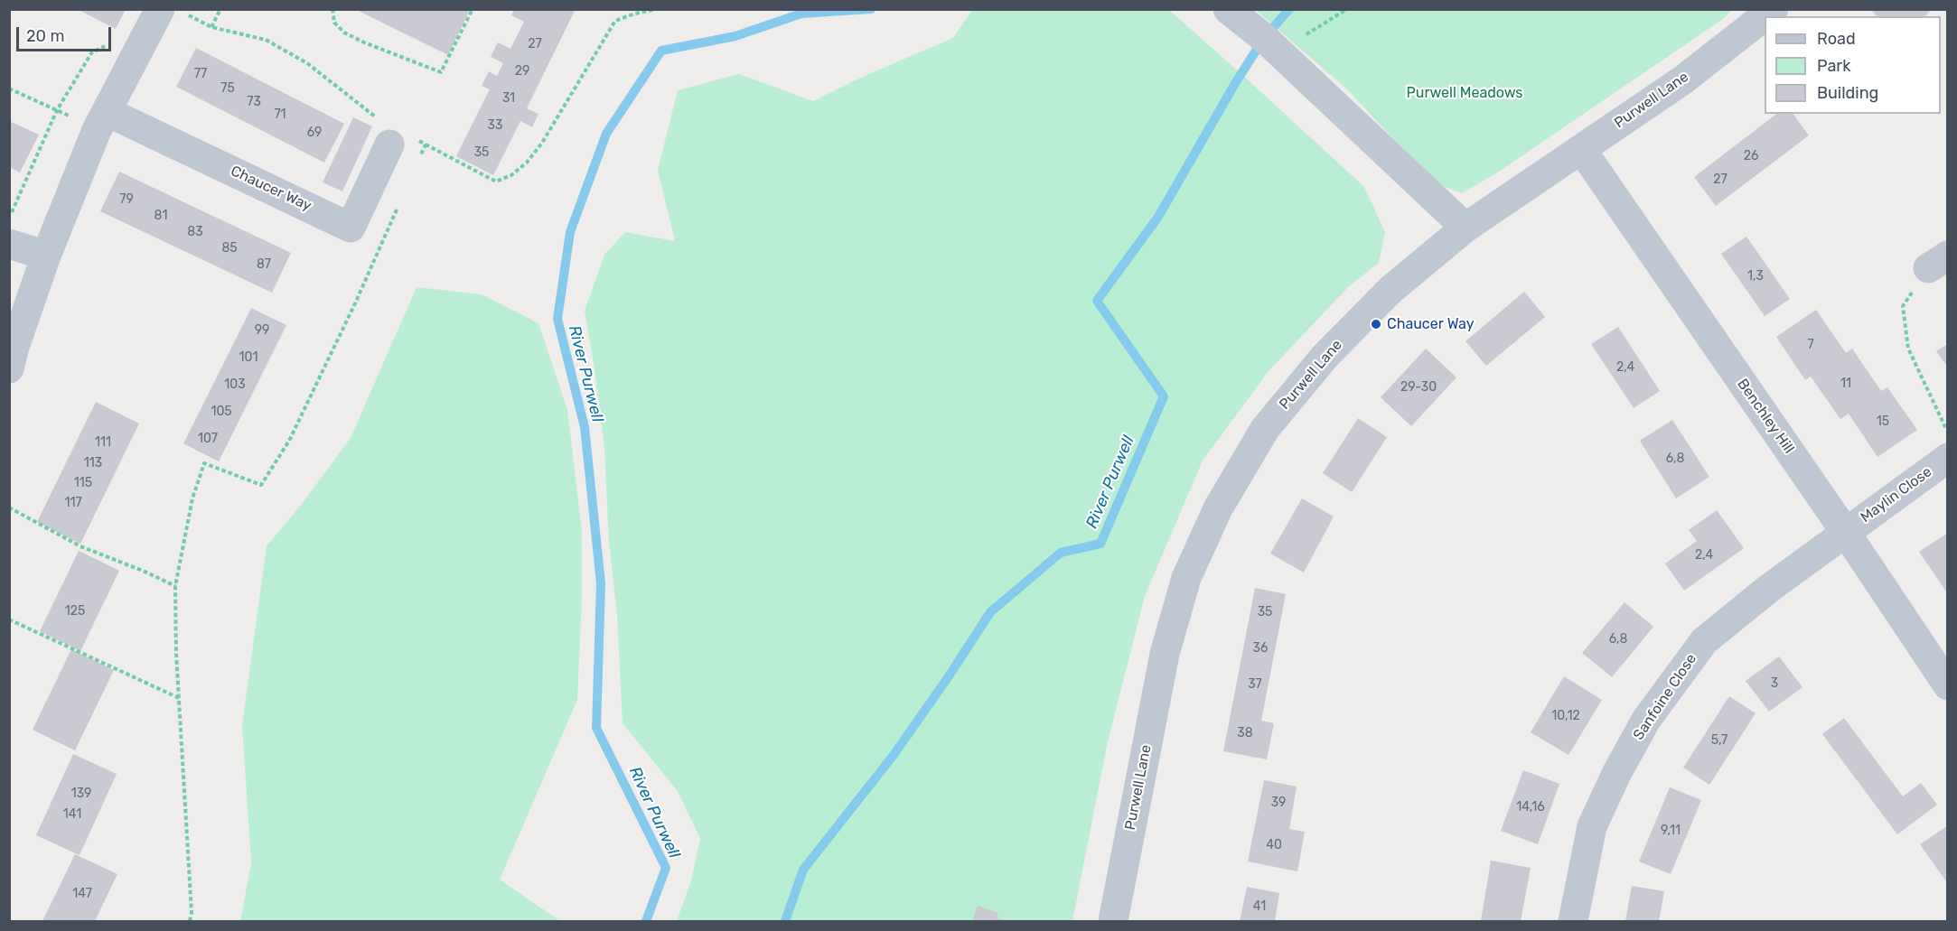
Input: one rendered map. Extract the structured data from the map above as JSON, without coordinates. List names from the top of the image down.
{
  "streets": {
    "street": [
      "Purwell Lane",
      "Chaucer Way",
      "Benchley Hill",
      "Maylin Close",
      "Sanfoine Close"
    ]
  },
  "crossings": [
    ["Purwell Lane", "Benchley Hill"],
    ["Benchley Hill", "Maylin Close"],
    ["Benchley Hill", "Sanfoine Close"],
    ["Maylin Close", "Sanfoine Close"]
  ],
  "water": ["River Purwell"],
  "parks": ["Purwell Meadows"],
  "places": ["Chaucer Way"],
  "house_numbers": [
    "27",
    "29",
    "77",
    "75",
    "31",
    "73",
    "71",
    "33",
    "69",
    "35",
    "26",
    "27",
    "79",
    "81",
    "83",
    "85",
    "87",
    "1,3",
    "99",
    "7",
    "101",
    "2,4",
    "11",
    "103",
    "29-30",
    "105",
    "15",
    "107",
    "111",
    "6,8",
    "113",
    "115",
    "117",
    "2,4",
    "125",
    "35",
    "6,8",
    "36",
    "3",
    "37",
    "10,12",
    "38",
    "5,7",
    "139",
    "39",
    "14,16",
    "141",
    "9,11",
    "40",
    "147",
    "41"
  ],
  "legend": ["Road", "Park", "Building"],
  "scale_bar": "20 m"
}
